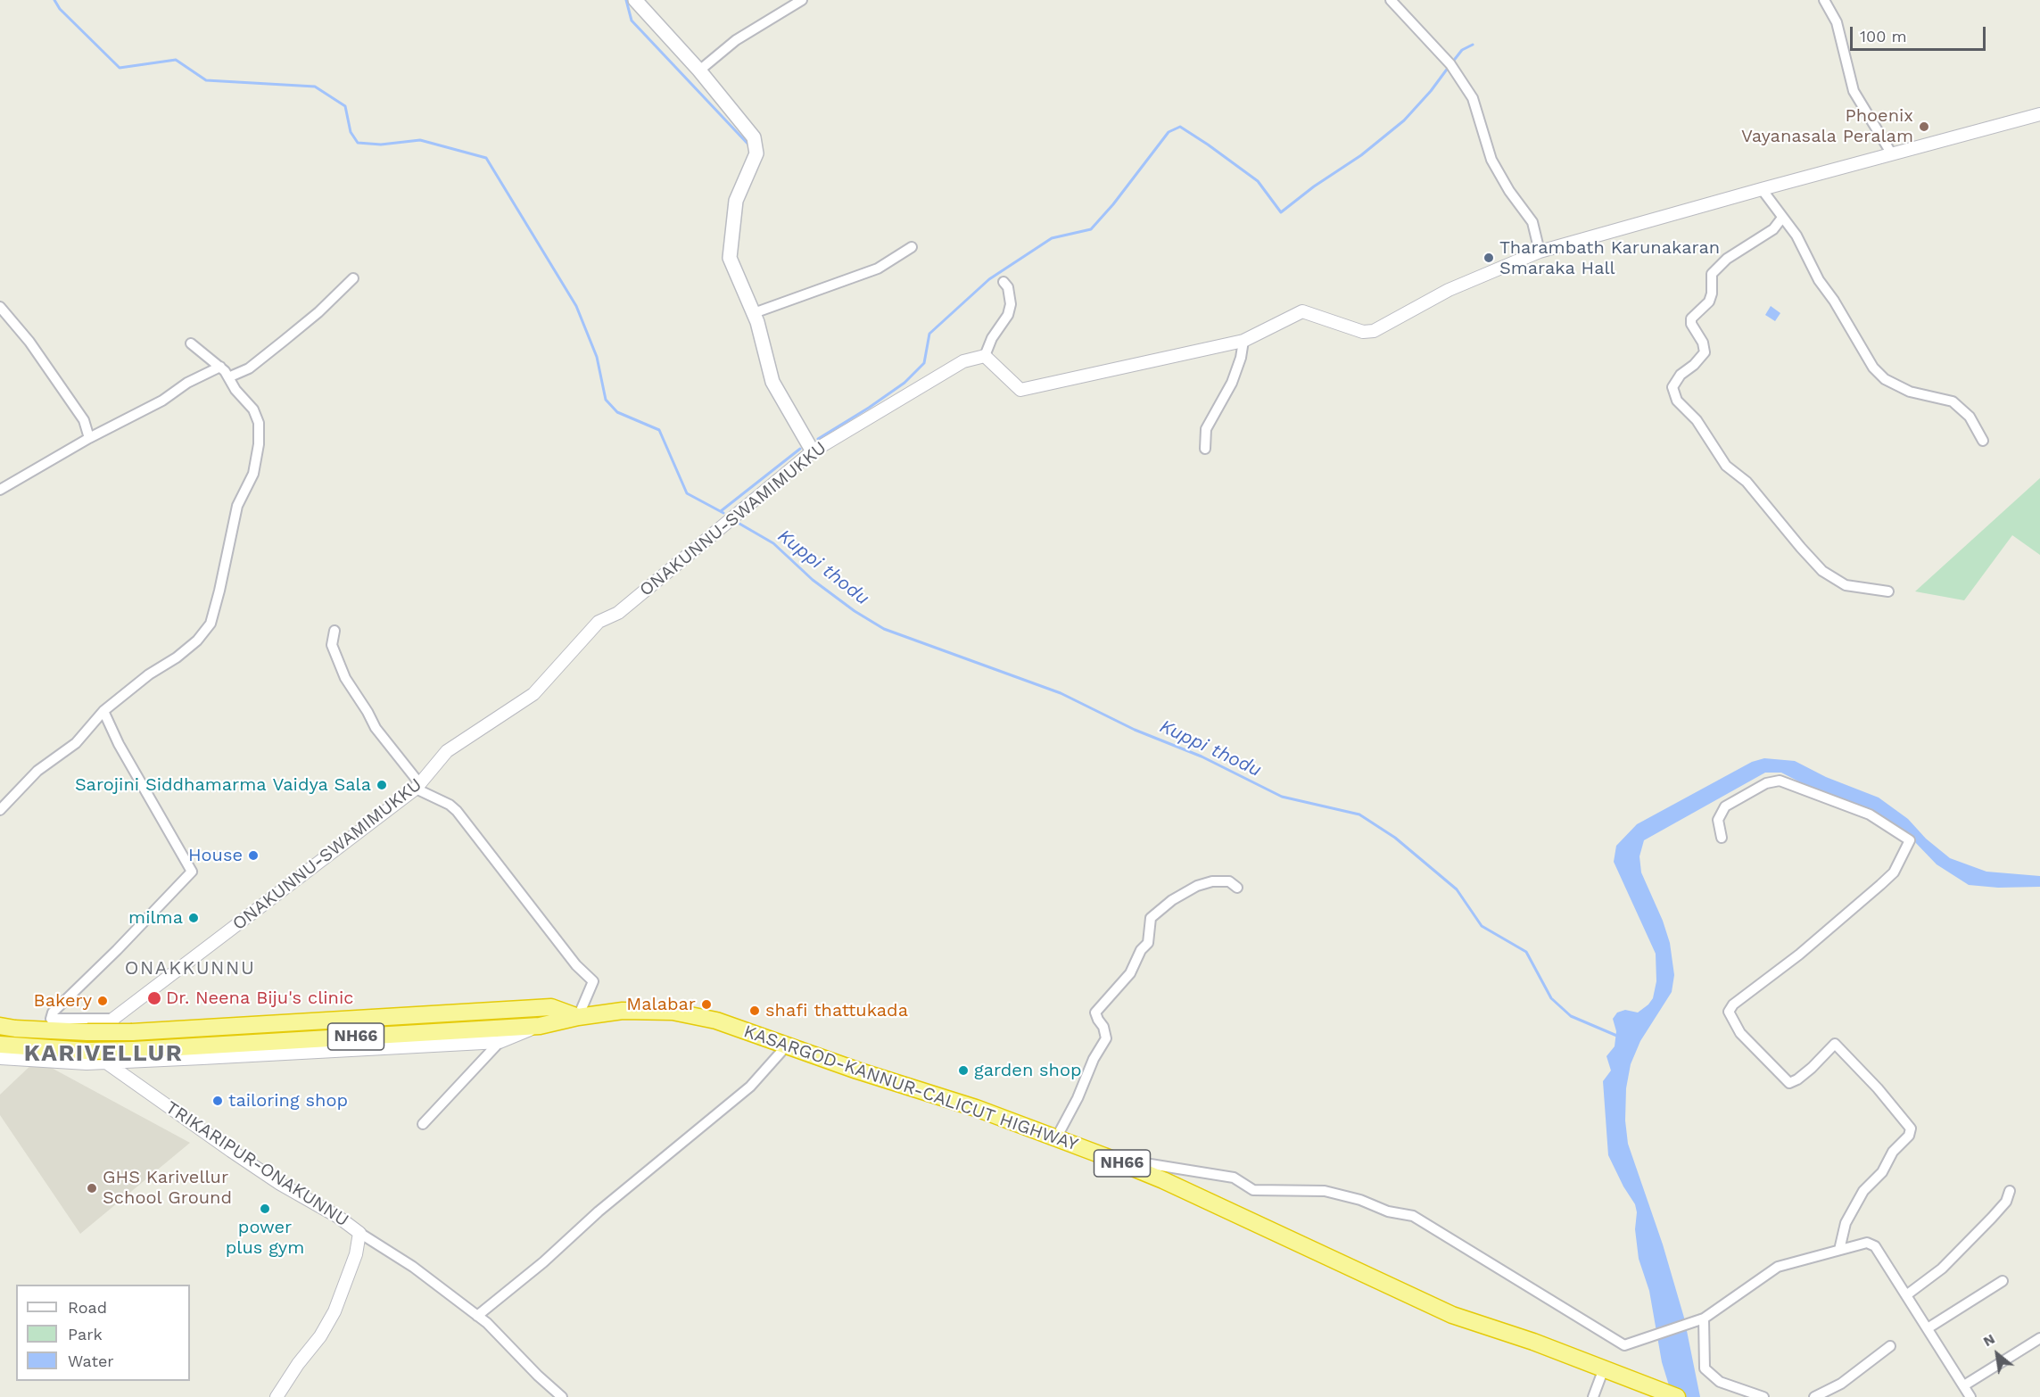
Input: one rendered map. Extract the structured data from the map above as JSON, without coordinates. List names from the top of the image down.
{
  "streets": {
    "highway": ["NH66", "KASARGOD-KANNUR-CALICUT HIGHWAY"],
    "street": ["ONAKUNNU-SWAMIMUKKU", "TRIKARIPUR-ONAKUNNU"]
  },
  "districts": ["ONAKKUNNU", "KARIVELLUR"],
  "water": ["Kuppi thodu"],
  "places": [
    "Phoenix Vayanasala Peralam",
    "Tharambath Karunakaran Smaraka Hall",
    "Sarojini Siddhamarma Vaidya Sala",
    "House",
    "milma",
    "Dr. Neena Biju's clinic",
    "Bakery",
    "Malabar",
    "shafi thattukada",
    "garden shop",
    "tailoring shop",
    "GHS Karivellur School Ground",
    "power plus gym"
  ],
  "legend": ["Road", "Park", "Water"],
  "scale_bar": "100 m",
  "north": "top left"
}
